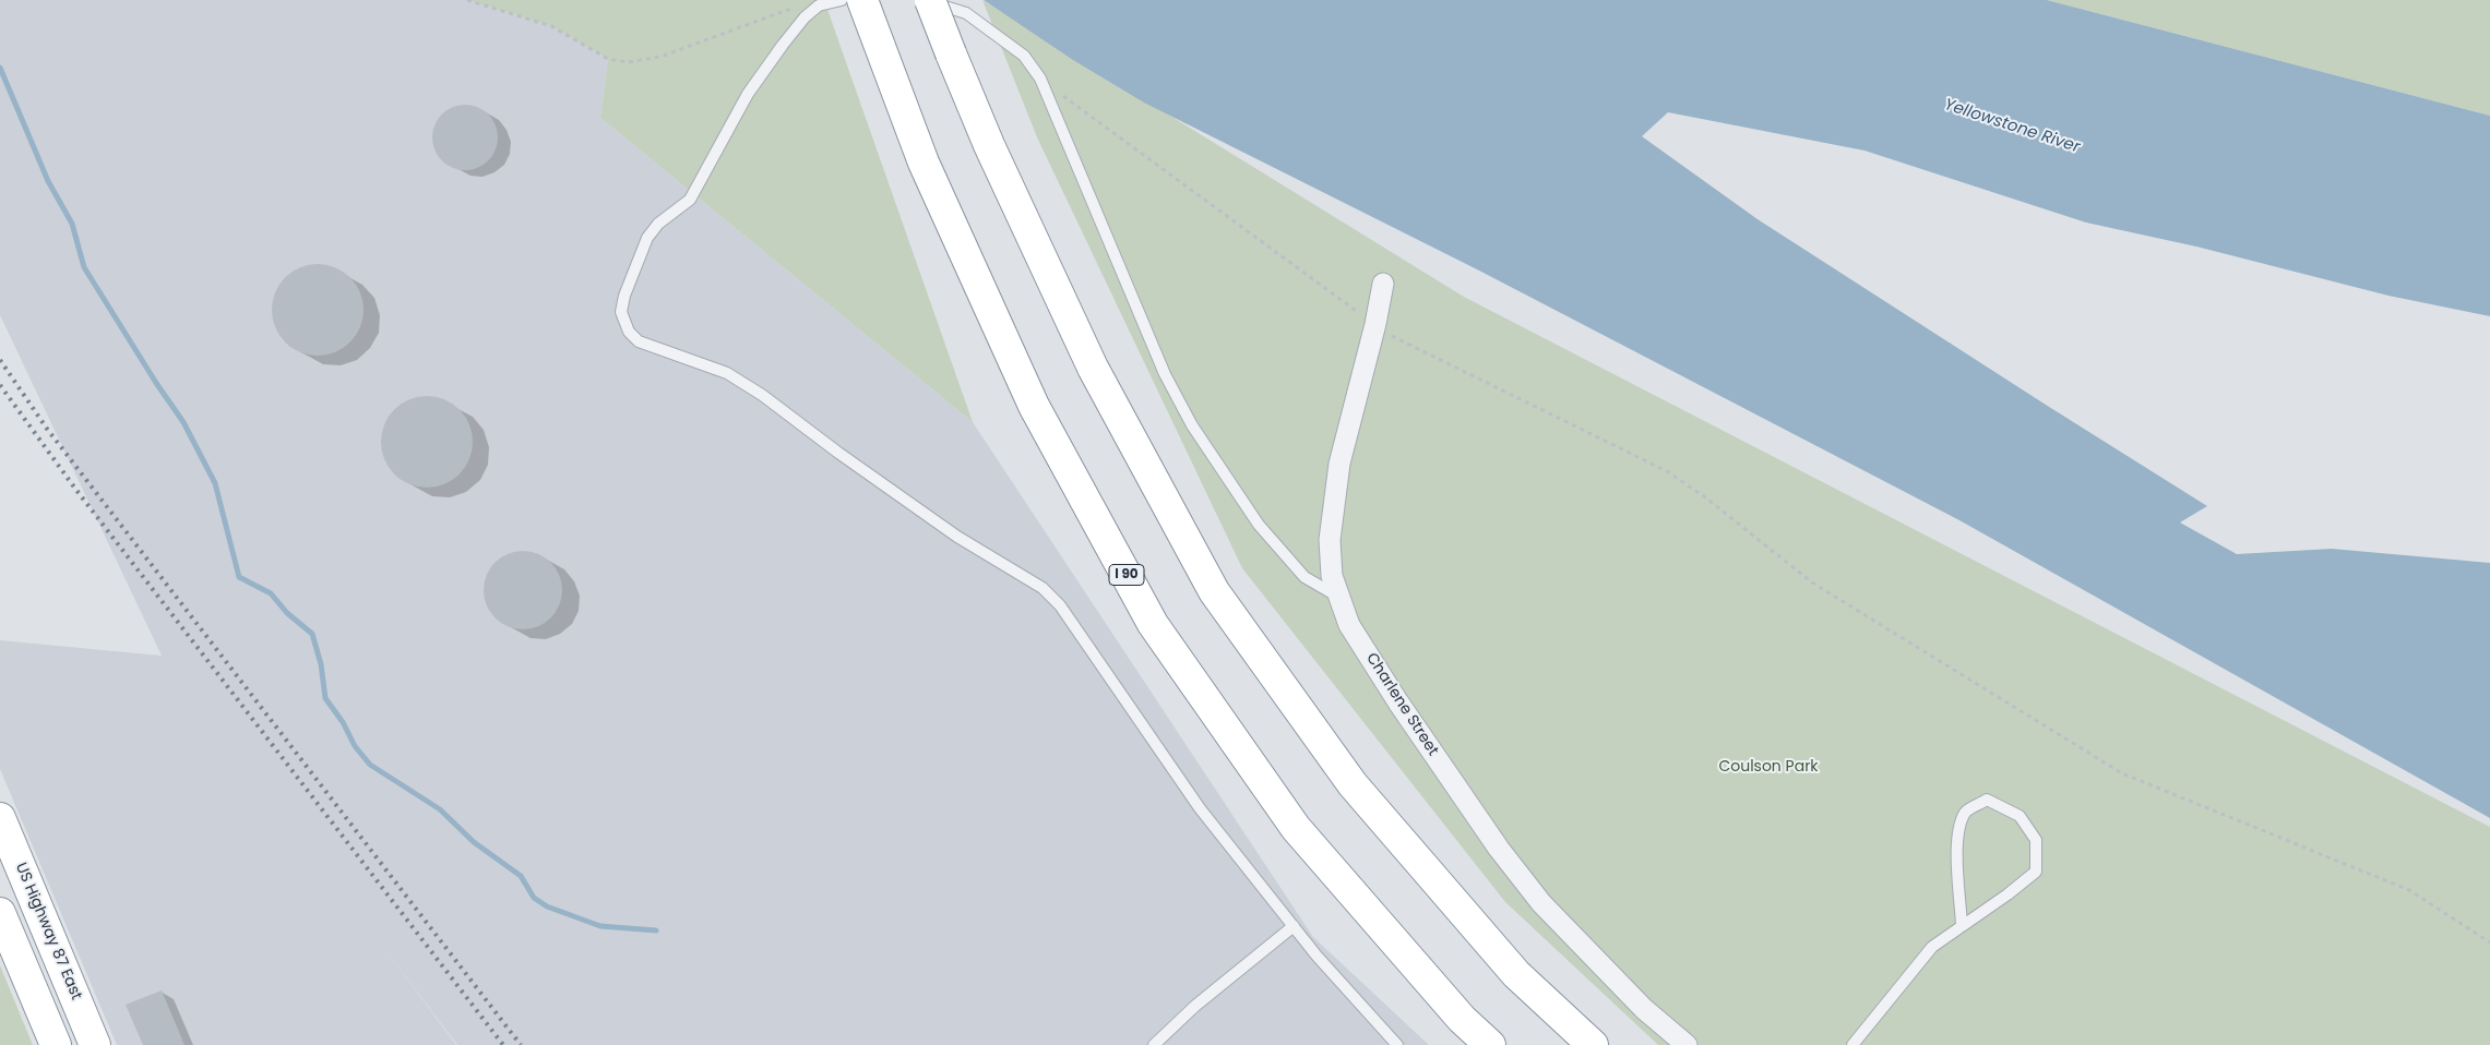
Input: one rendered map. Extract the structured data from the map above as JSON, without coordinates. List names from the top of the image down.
{
  "streets": {
    "highway": ["I 90", "US Highway 87 East"],
    "street": ["Charlene Street"]
  },
  "water": ["Yellowstone River"],
  "parks": ["Coulson Park"]
}
